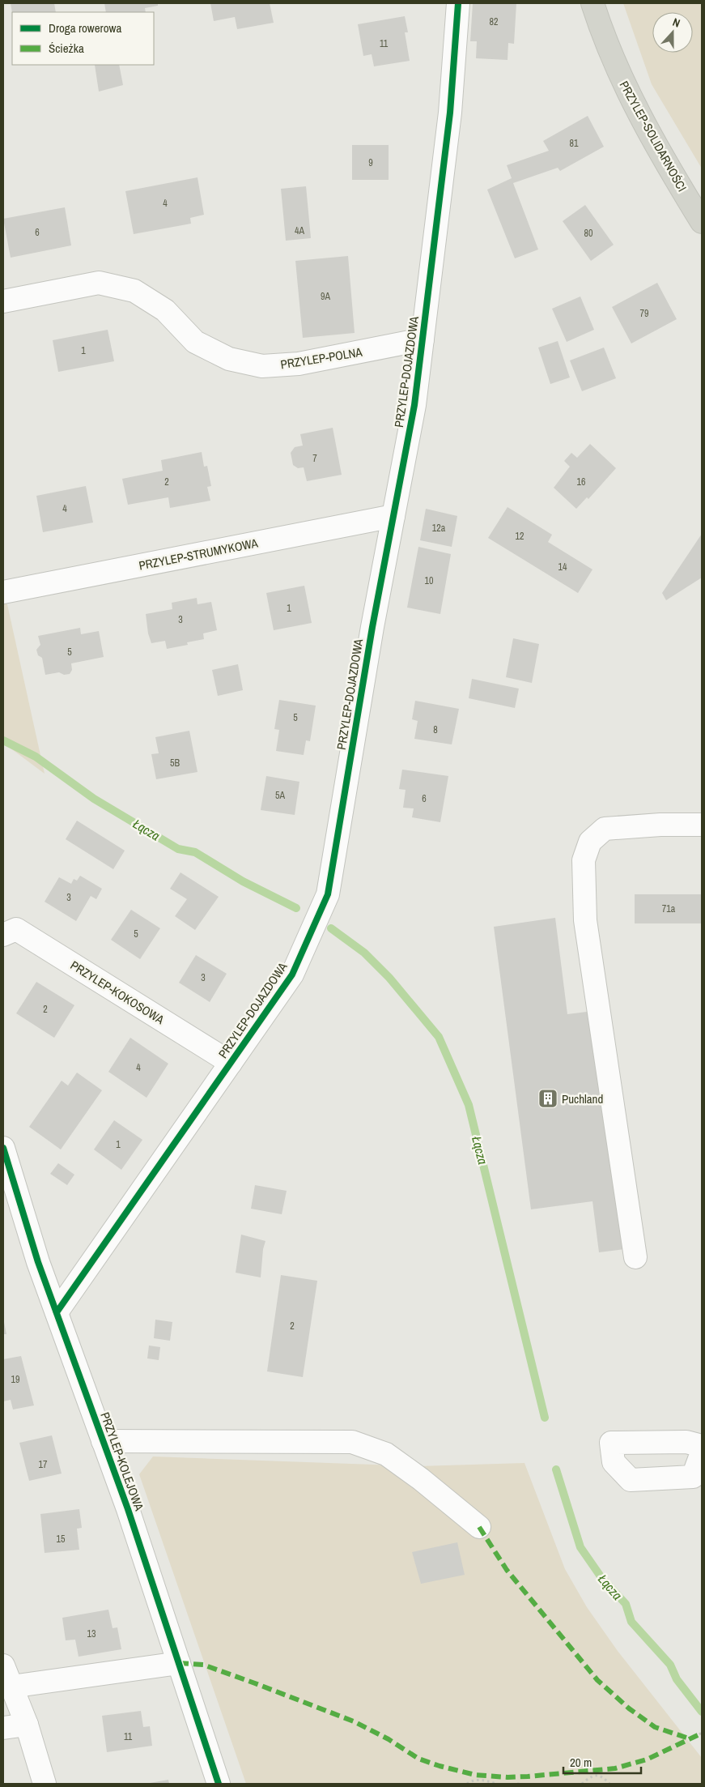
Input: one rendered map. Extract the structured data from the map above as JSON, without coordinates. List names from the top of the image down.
{
  "streets": {
    "main road": ["PRZYLEP-SOLIDARNOŚCI"],
    "street": [
      "PRZYLEP-POLNA",
      "PRZYLEP-DOJAZDOWA",
      "PRZYLEP-STRUMYKOWA",
      "PRZYLEP-KOKOSOWA",
      "PRZYLEP-KOLEJOWA"
    ]
  },
  "crossings": [
    ["PRZYLEP-POLNA", "PRZYLEP-DOJAZDOWA"],
    ["PRZYLEP-DOJAZDOWA", "PRZYLEP-STRUMYKOWA"],
    ["PRZYLEP-DOJAZDOWA", "PRZYLEP-KOKOSOWA"],
    ["PRZYLEP-DOJAZDOWA", "PRZYLEP-KOLEJOWA"]
  ],
  "water": ["Łącza"],
  "places": {
    "building": ["Puchland"]
  },
  "house_numbers": [
    "82",
    "11",
    "81",
    "9",
    "4",
    "4A",
    "6",
    "80",
    "9A",
    "79",
    "1",
    "7",
    "2",
    "16",
    "4",
    "12a",
    "12",
    "14",
    "10",
    "1",
    "3",
    "5",
    "5",
    "8",
    "5B",
    "5A",
    "6",
    "3",
    "71a",
    "5",
    "3",
    "2",
    "4",
    "1",
    "2",
    "19",
    "17",
    "15",
    "13",
    "11"
  ],
  "legend": ["Droga rowerowa", "Ścieżka"],
  "scale_bar": "20 m",
  "north": "top"
}
